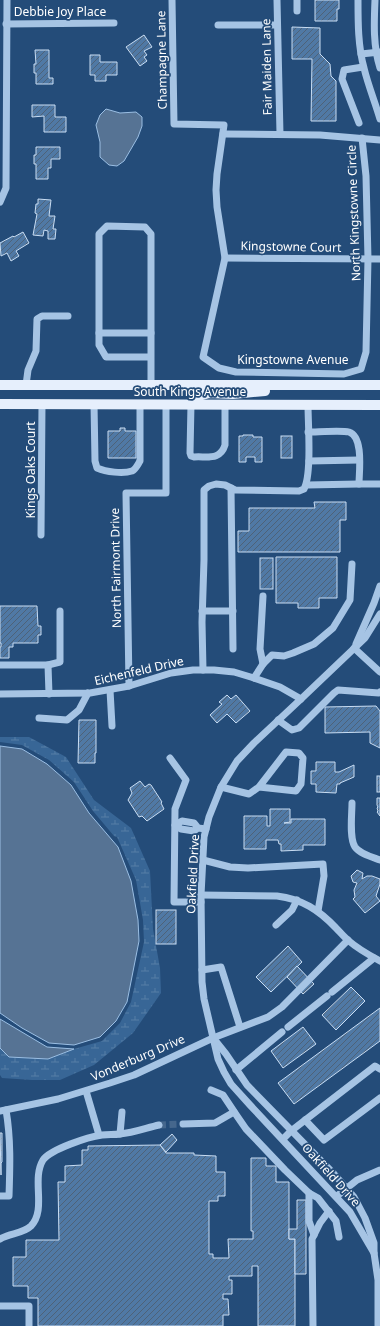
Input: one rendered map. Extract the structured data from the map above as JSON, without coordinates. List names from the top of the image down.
{
  "streets": {
    "main road": ["South Kings Avenue"],
    "street": [
      "Debbie Joy Place",
      "Champagne Lane",
      "Fair Maiden Lane",
      "North Kingstowne Circle",
      "Kingstowne Court",
      "Kingstowne Avenue",
      "Kings Oaks Court",
      "North Fairmont Drive",
      "Eichenfeld Drive",
      "Oakfield Drive",
      "Vonderburg Drive"
    ]
  },
  "crossings": [
    ["Fair Maiden Lane", "North Kingstowne Circle"],
    ["North Kingstowne Circle", "Kingstowne Court"],
    ["North Kingstowne Circle", "Kingstowne Avenue"],
    ["Kingstowne Court", "Kingstowne Avenue"],
    ["South Kings Avenue", "Kings Oaks Court"],
    ["South Kings Avenue", "North Fairmont Drive"],
    ["North Fairmont Drive", "Eichenfeld Drive"],
    ["Eichenfeld Drive", "Oakfield Drive"],
    ["Oakfield Drive", "Vonderburg Drive"]
  ]
}
